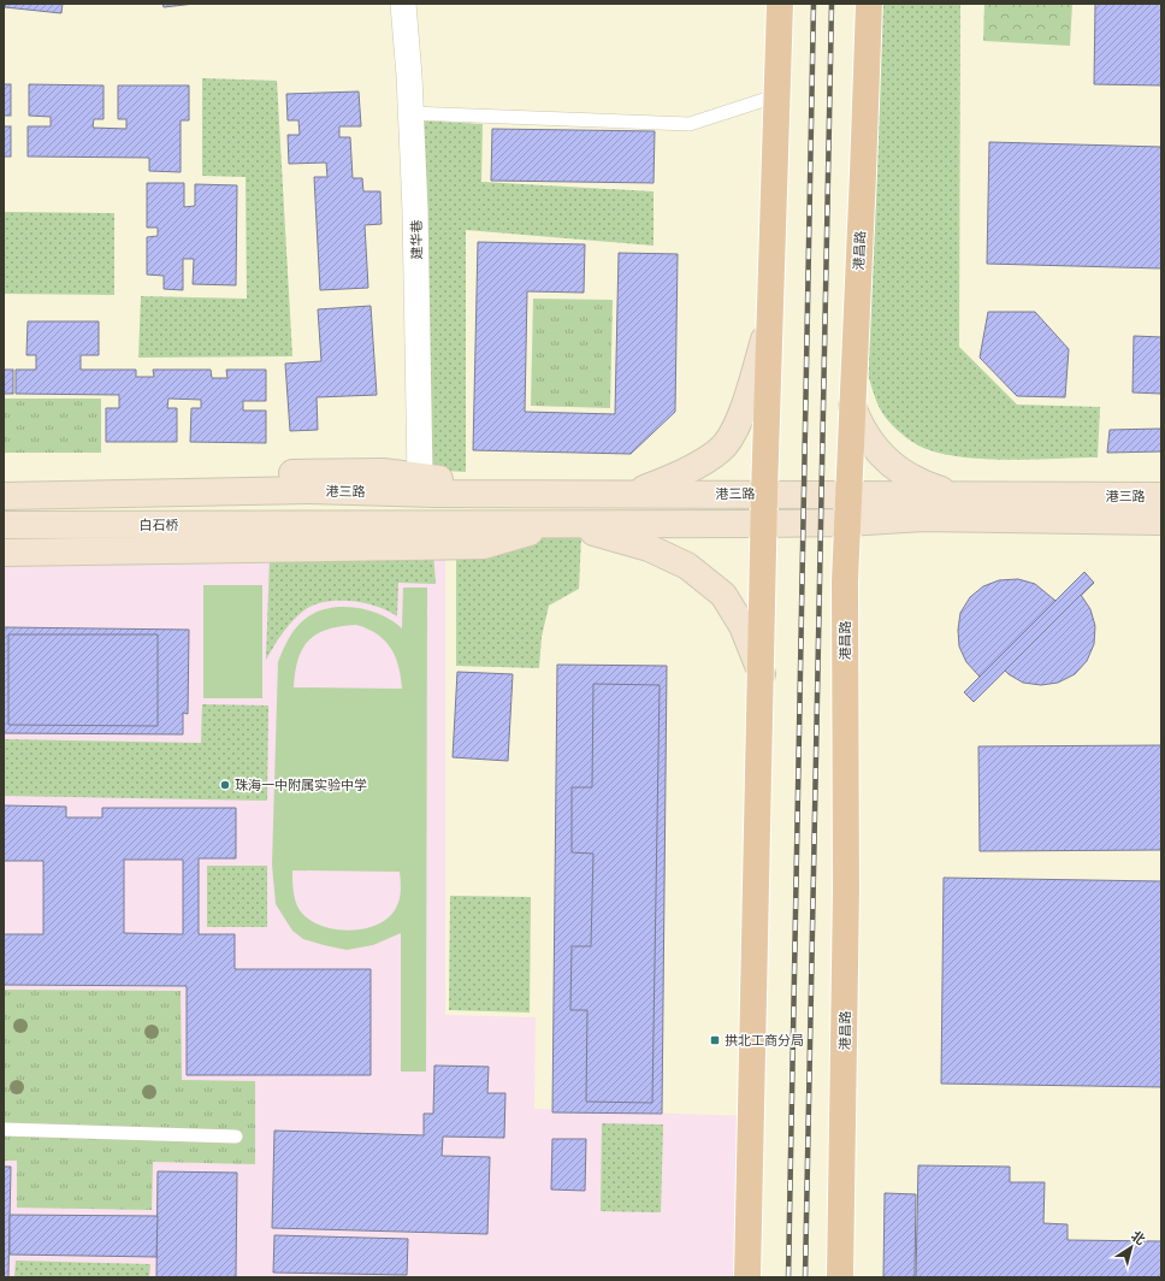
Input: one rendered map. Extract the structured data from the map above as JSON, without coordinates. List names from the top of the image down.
{
  "streets": {
    "main road": ["港昌路", "港三路", "白石桥"],
    "street": ["建华巷"]
  },
  "crossings": [
    ["港昌路", "港三路"],
    ["港昌路", "白石桥"]
  ],
  "places": {
    "other": ["珠海一中附属实验中学"],
    "transit": ["拱北工商分局"]
  },
  "north": "top right"
}
